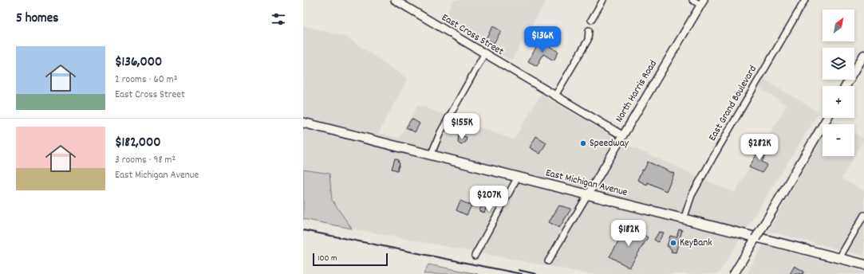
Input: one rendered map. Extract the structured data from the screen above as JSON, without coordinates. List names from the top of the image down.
{
  "streets": {
    "main road": ["East Michigan Avenue"],
    "street": ["East Cross Street", "North Harris Road", "East Grand Boulevard"]
  },
  "crossings": [
    ["East Cross Street", "North Harris Road"],
    ["North Harris Road", "East Michigan Avenue"],
    ["East Grand Boulevard", "East Michigan Avenue"]
  ],
  "places": ["Speedway", "KeyBank"],
  "scale_bar": "100 m",
  "north": "top right",
  "page": {
    "heading": "5 homes",
    "map_buttons": ["+", "−"],
    "price": [
      "$136K",
      "$155K",
      "$282K",
      "$207K",
      "$182K"
    ],
    "list": [
      {
        "name": "$136,000",
        "note": "2 rooms · 60 m² · East Cross Street"
      },
      {
        "name": "$182,000",
        "note": "3 rooms · 98 m² · East Michigan Avenue"
      }
    ],
    "scale": "100 m"
  }
}
